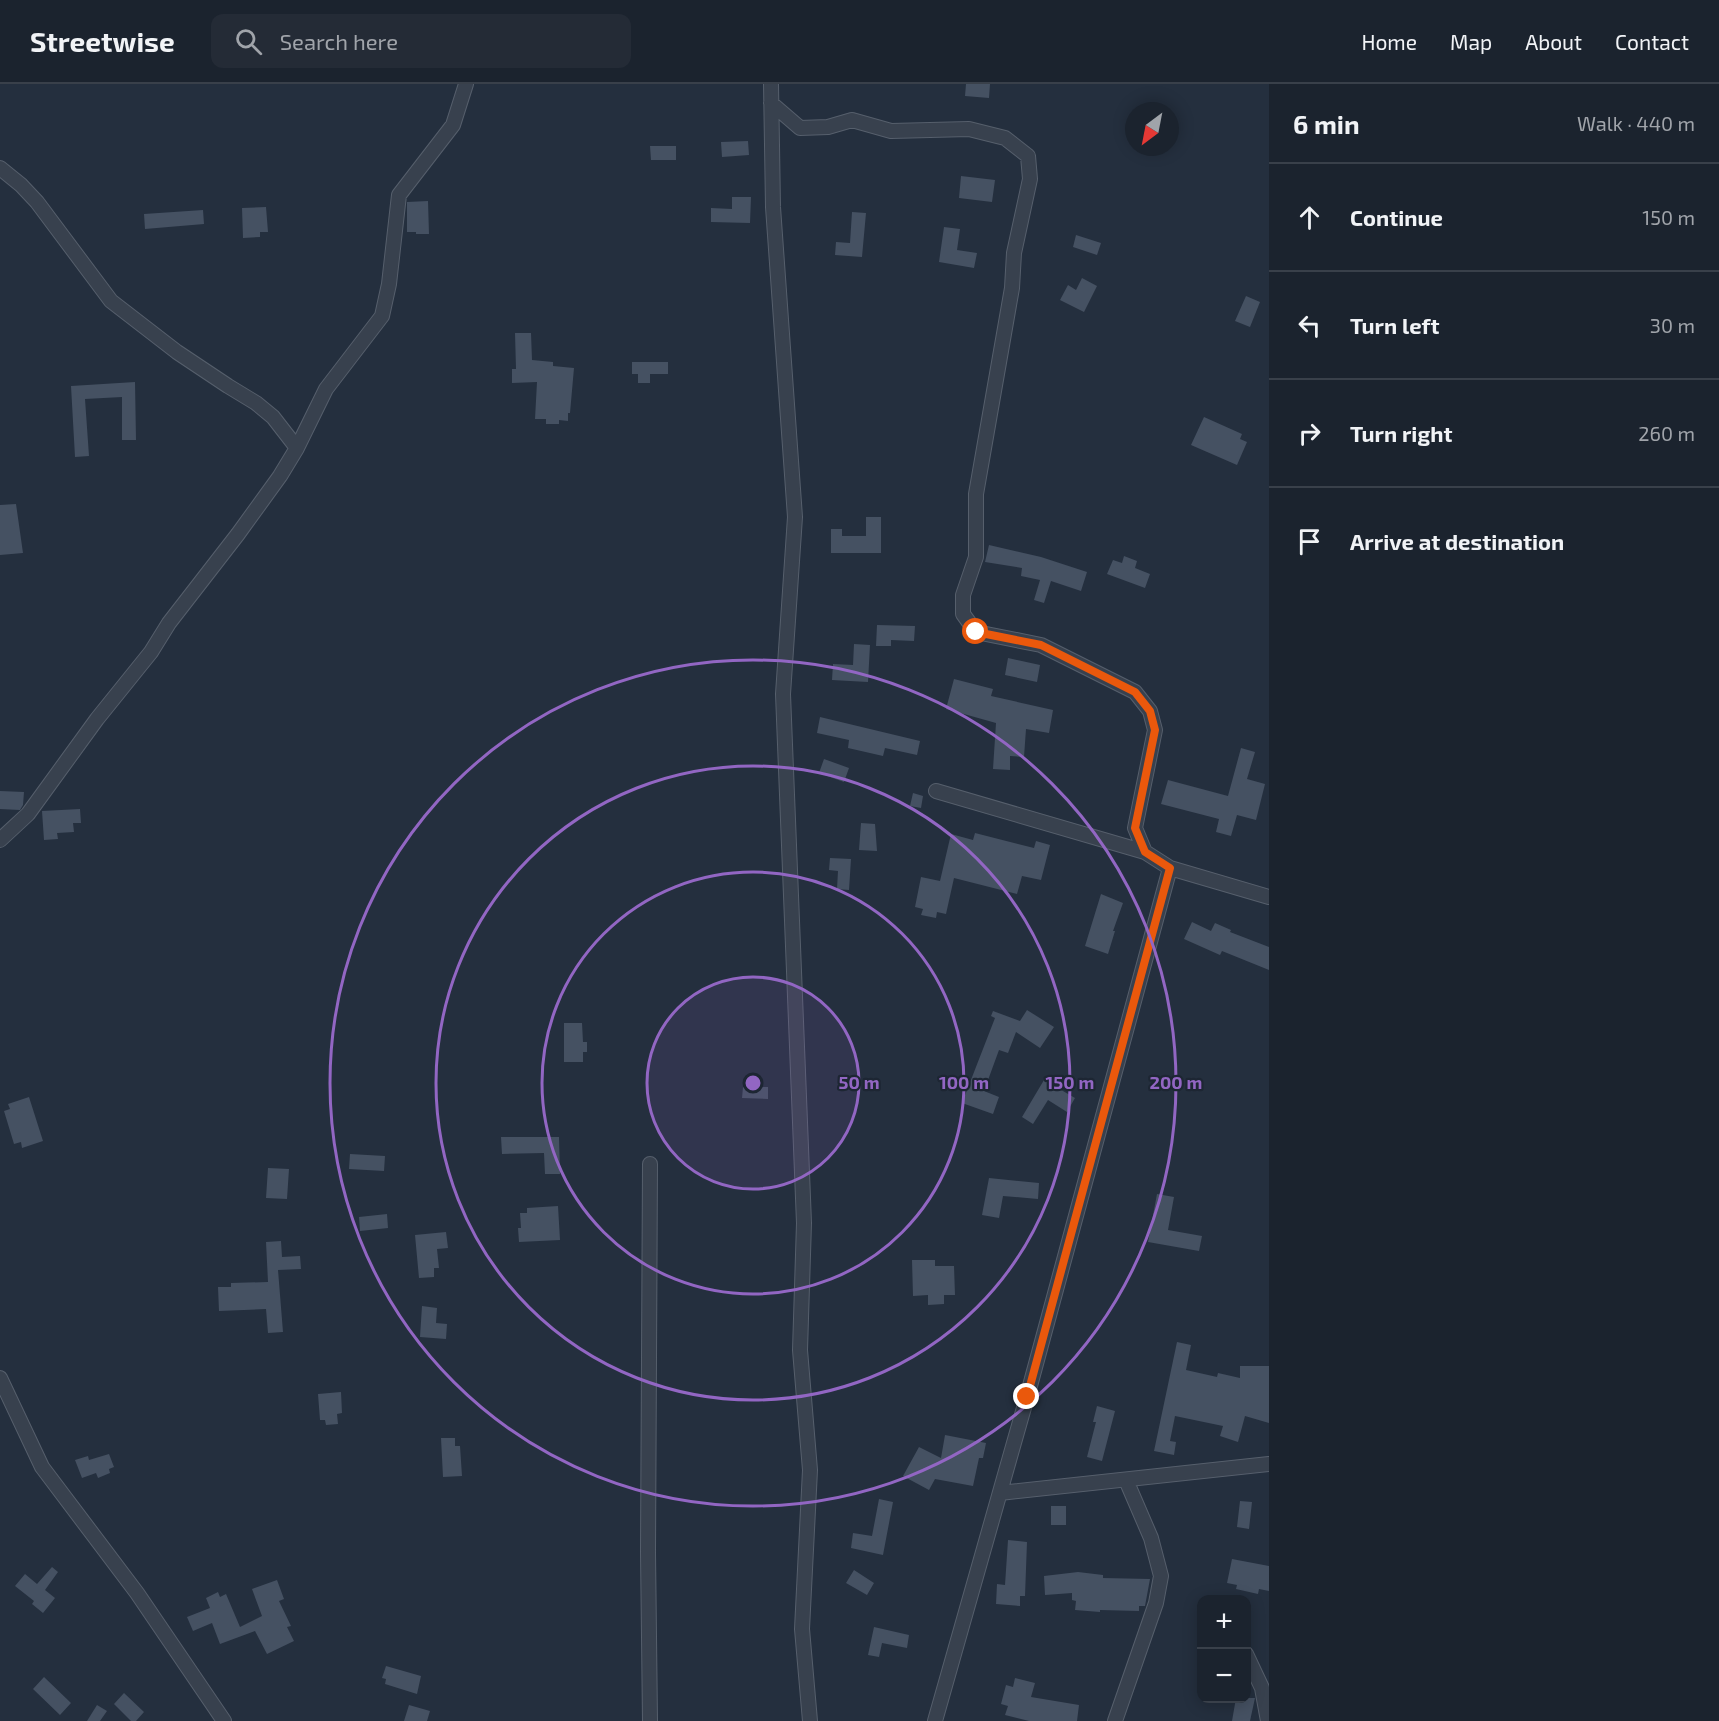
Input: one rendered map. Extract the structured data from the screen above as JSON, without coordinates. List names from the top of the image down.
{
  "north": "bottom left",
  "page": {
    "header": "Streetwise",
    "search": "Search here",
    "nav": [
      "Home",
      "Map",
      "About",
      "Contact"
    ],
    "heading": ["6 min", "Walk · 440 m"],
    "list": [
      ["Continue", "150 m"],
      ["Turn left", "30 m"],
      ["Turn right", "260 m"],
      "Arrive at destination"
    ],
    "map_buttons": ["+", "−"]
  },
  "rings": [
    "50 m",
    "100 m",
    "150 m",
    "200 m"
  ]
}
